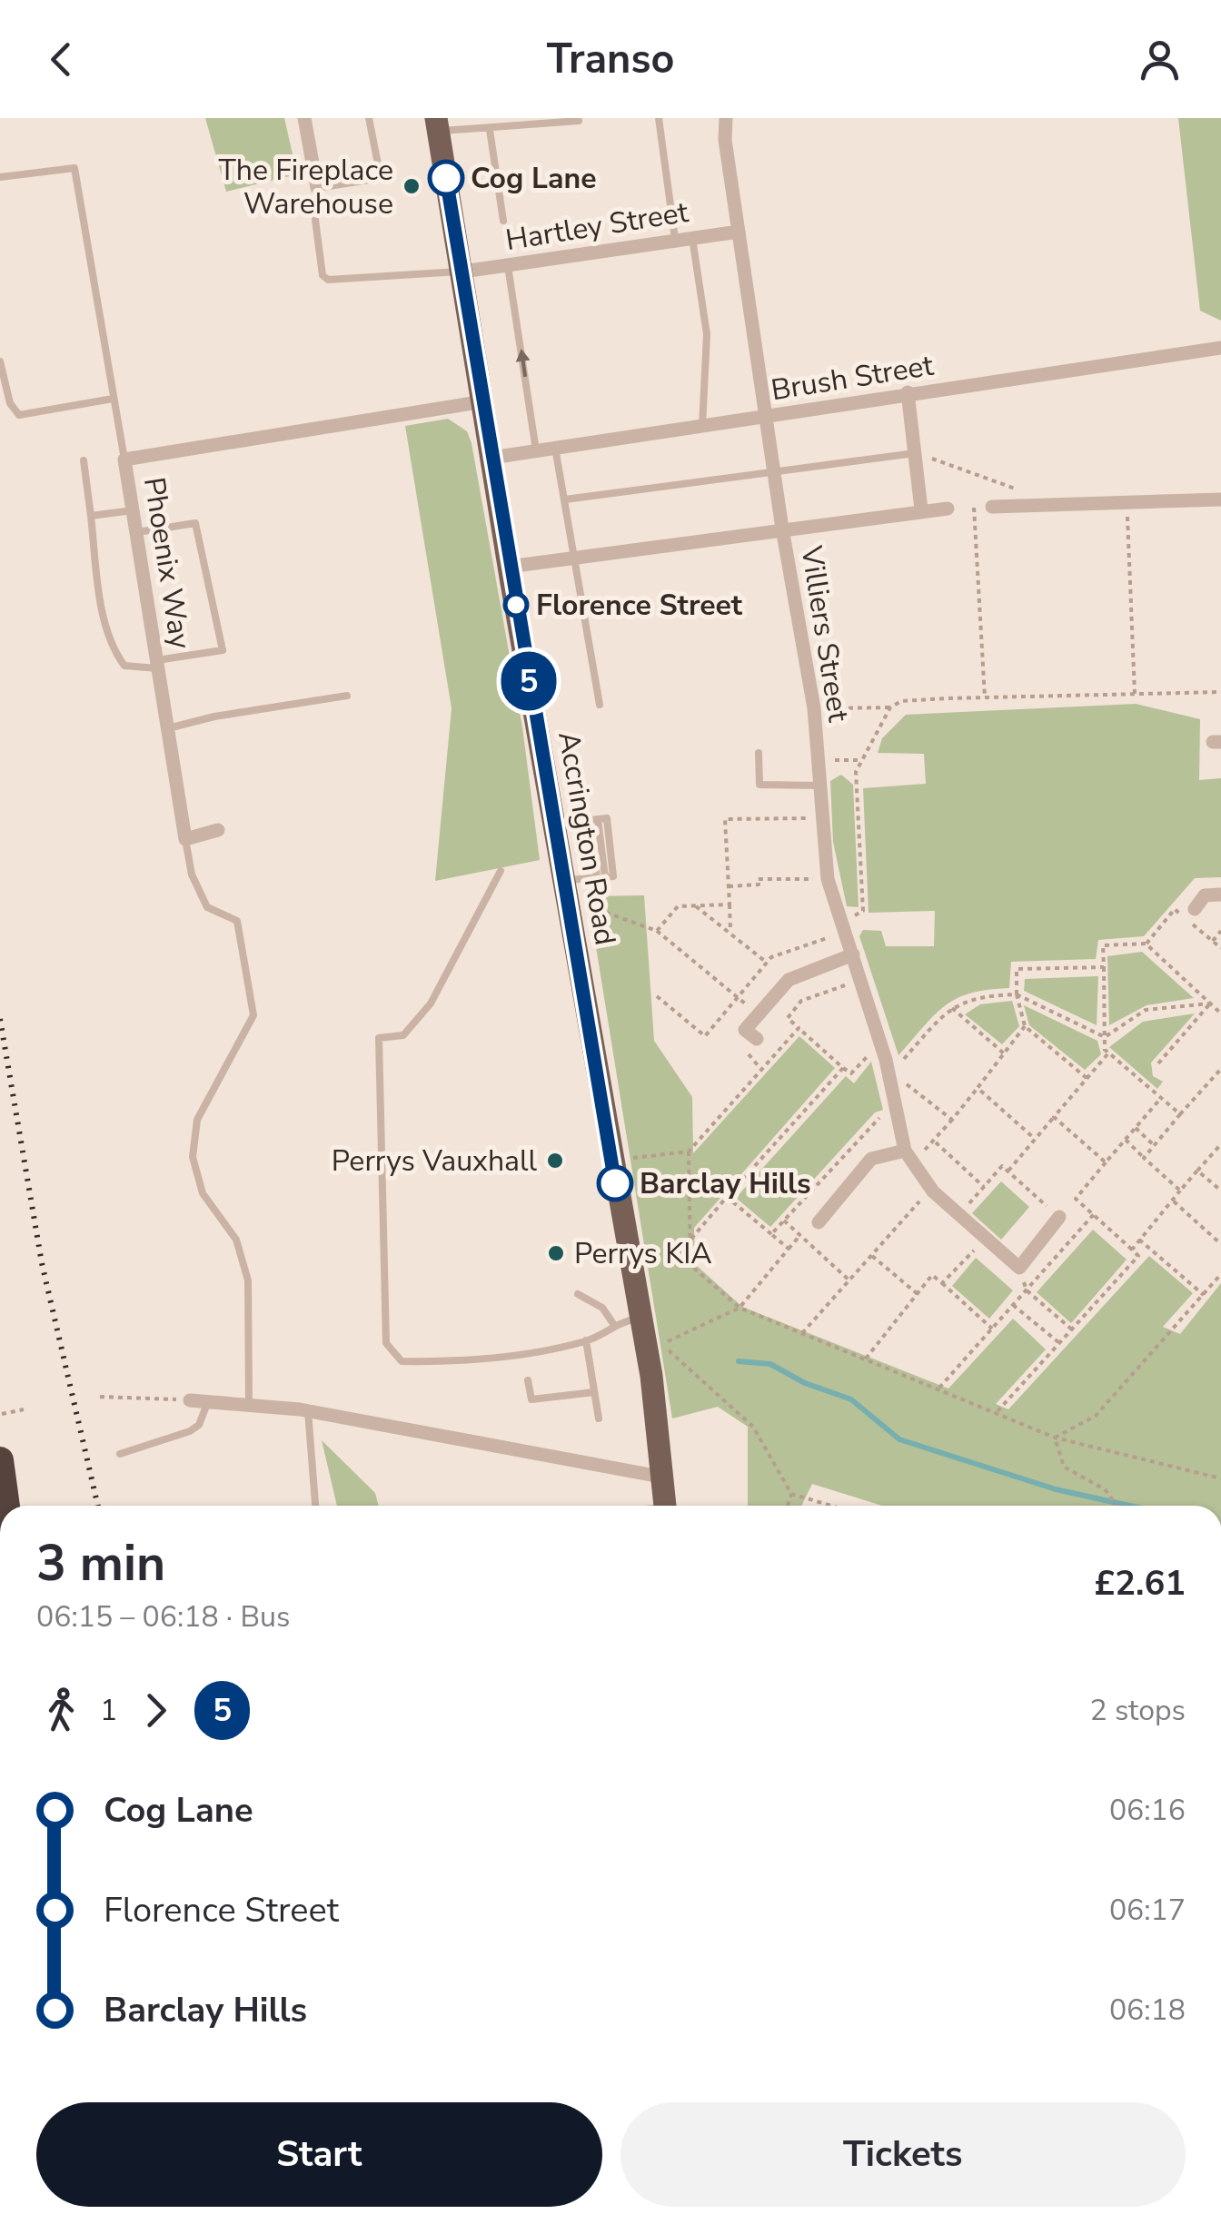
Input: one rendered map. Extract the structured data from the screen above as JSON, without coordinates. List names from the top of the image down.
{
  "streets": {
    "main road": ["Accrington Road"],
    "street": [
      "Hartley Street",
      "Brush Street",
      "Phoenix Way",
      "Villiers Street"
    ]
  },
  "crossings": [
    ["Hartley Street", "Villiers Street"],
    ["Hartley Street", "Accrington Road"],
    ["Brush Street", "Villiers Street"],
    ["Brush Street", "Accrington Road"],
    ["Phoenix Way", "Accrington Road"]
  ],
  "places": [
    "Cog Lane",
    "The Fireplace Warehouse",
    "Florence Street",
    "Perrys Vauxhall",
    "Barclay Hills",
    "Perrys KIA"
  ],
  "lines": ["bus line 5"],
  "page": {
    "header": "Transo",
    "on_map": "5",
    "heading": ["3 min", "06:15 – 06:18 · Bus", "£2.61"],
    "legs": ["1", "5", "2 stops"],
    "list": [
      {
        "name": "Cog Lane",
        "value": "06:16"
      },
      {
        "name": "Florence Street",
        "value": "06:17"
      },
      {
        "name": "Barclay Hills",
        "value": "06:18"
      }
    ],
    "buttons": ["Start", "Tickets"]
  }
}
